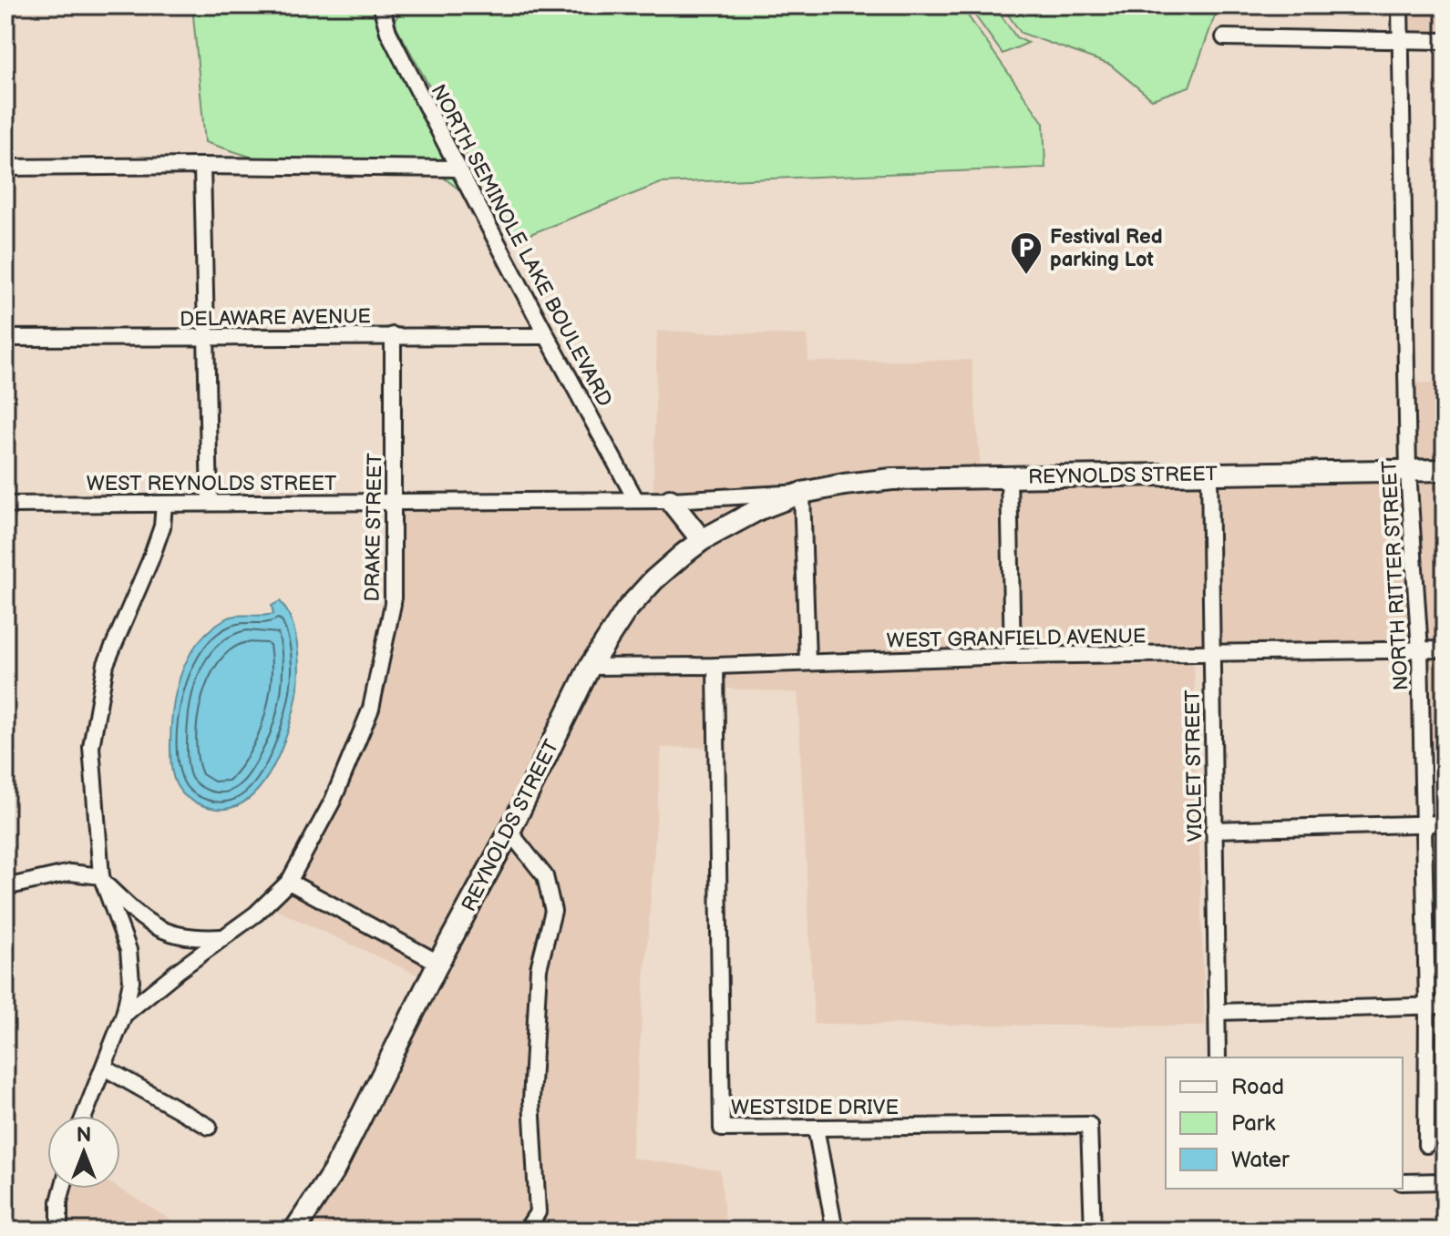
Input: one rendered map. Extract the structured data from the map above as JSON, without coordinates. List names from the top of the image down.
{
  "streets": {
    "main road": ["REYNOLDS STREET"],
    "street": [
      "NORTH SEMINOLE LAKE BOULEVARD",
      "DELAWARE AVENUE",
      "WEST REYNOLDS STREET",
      "DRAKE STREET",
      "NORTH RITTER STREET",
      "WEST GRANFIELD AVENUE",
      "VIOLET STREET",
      "WESTSIDE DRIVE"
    ]
  },
  "crossings": [
    ["NORTH SEMINOLE LAKE BOULEVARD", "DELAWARE AVENUE"],
    ["NORTH SEMINOLE LAKE BOULEVARD", "REYNOLDS STREET"],
    ["NORTH SEMINOLE LAKE BOULEVARD", "WEST REYNOLDS STREET"],
    ["DELAWARE AVENUE", "DRAKE STREET"],
    ["REYNOLDS STREET", "WEST REYNOLDS STREET"],
    ["REYNOLDS STREET", "NORTH RITTER STREET"],
    ["REYNOLDS STREET", "WEST GRANFIELD AVENUE"],
    ["REYNOLDS STREET", "VIOLET STREET"],
    ["WEST REYNOLDS STREET", "DRAKE STREET"],
    ["NORTH RITTER STREET", "WEST GRANFIELD AVENUE"],
    ["WEST GRANFIELD AVENUE", "VIOLET STREET"],
    ["WEST GRANFIELD AVENUE", "WESTSIDE DRIVE"]
  ],
  "places": {
    "parking": ["Festival Red parking Lot"]
  },
  "legend": ["Road", "Park", "Water"],
  "north": "top"
}
